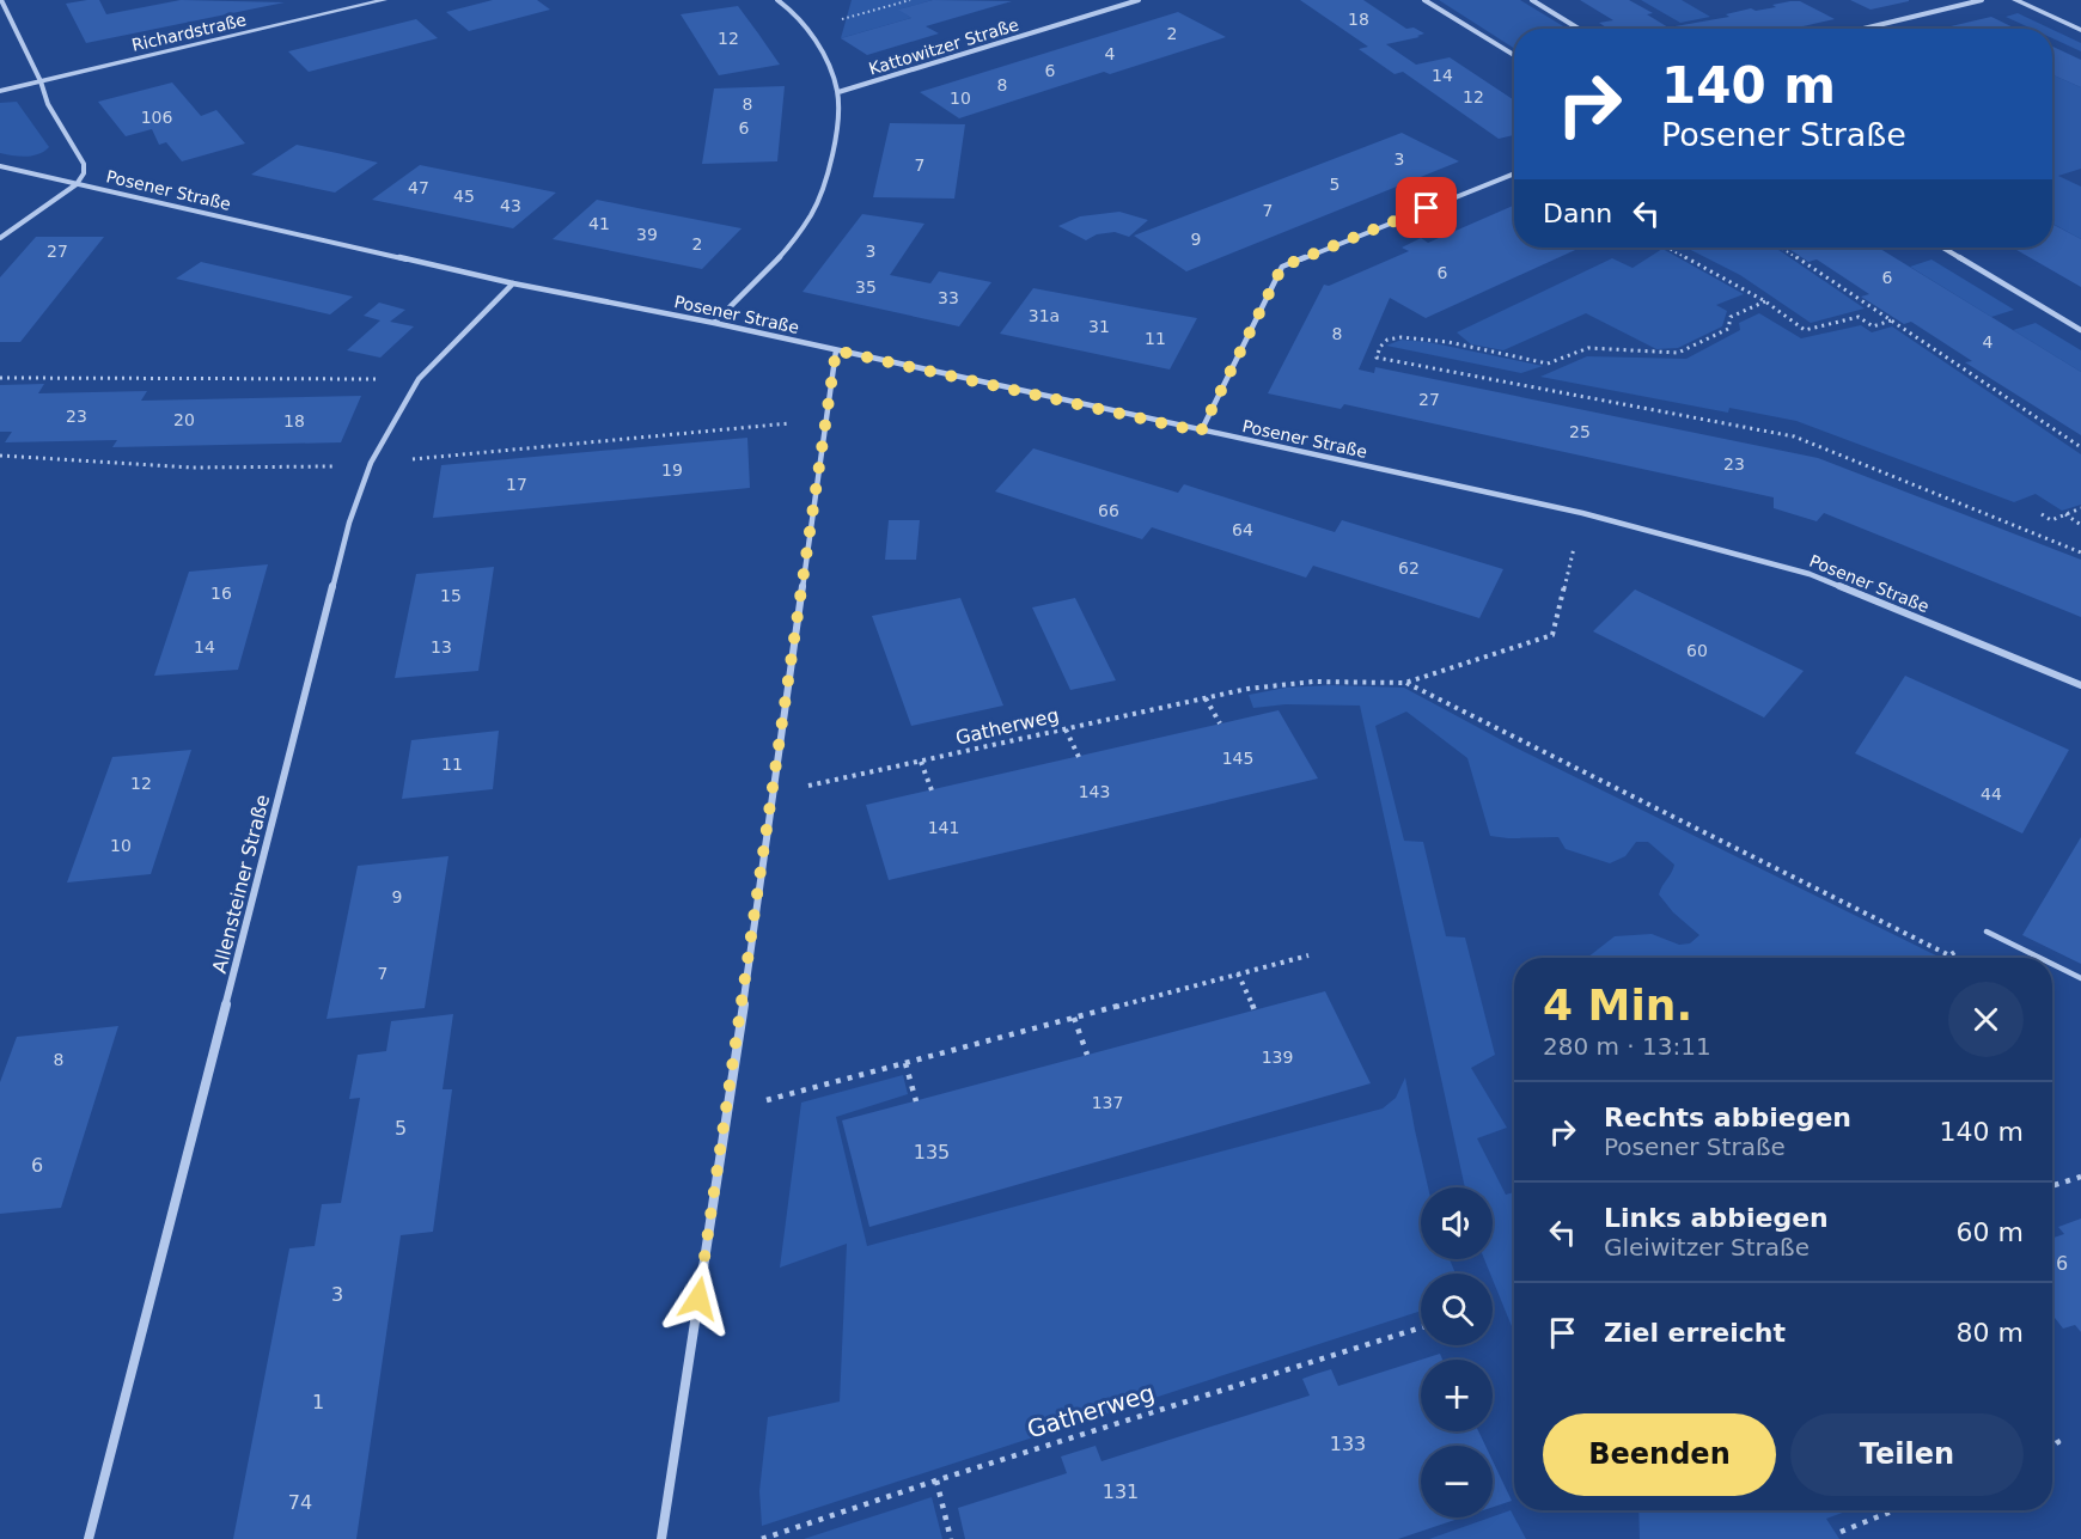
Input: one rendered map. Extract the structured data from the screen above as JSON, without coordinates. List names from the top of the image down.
{
  "streets": {
    "street": [
      "Richardstraße",
      "Kattowitzer Straße",
      "Posener Straße",
      "Allensteiner Straße"
    ],
    "path": ["Gatherweg"]
  },
  "crossings": [
    ["Posener Straße", "Allensteiner Straße"]
  ],
  "house_numbers": [
    "18",
    "2",
    "12",
    "4",
    "6",
    "14",
    "8",
    "12",
    "10",
    "8",
    "106",
    "6",
    "3",
    "7",
    "5",
    "47",
    "45",
    "43",
    "7",
    "41",
    "39",
    "9",
    "2",
    "27",
    "3",
    "6",
    "6",
    "35",
    "33",
    "31a",
    "31",
    "8",
    "11",
    "4",
    "27",
    "23",
    "20",
    "18",
    "25",
    "23",
    "19",
    "17",
    "66",
    "64",
    "62",
    "16",
    "15",
    "14",
    "13",
    "60",
    "145",
    "11",
    "12",
    "143",
    "44",
    "141",
    "10",
    "9",
    "7",
    "139",
    "8",
    "137",
    "5",
    "135",
    "6",
    "6",
    "3",
    "1",
    "133",
    "131",
    "74"
  ],
  "page": {
    "turn": ["140 m", "Posener Straße"],
    "then": "Dann",
    "heading": ["4 Min.", "280 m · 13:11"],
    "list": [
      {
        "name": "Rechts abbiegen",
        "note": "Posener Straße",
        "value": "140 m"
      },
      {
        "name": "Links abbiegen",
        "note": "Gleiwitzer Straße",
        "value": "60 m"
      },
      {
        "name": "Ziel erreicht",
        "value": "80 m"
      }
    ],
    "map_buttons": ["+", "−"],
    "buttons": ["Beenden", "Teilen"]
  }
}
